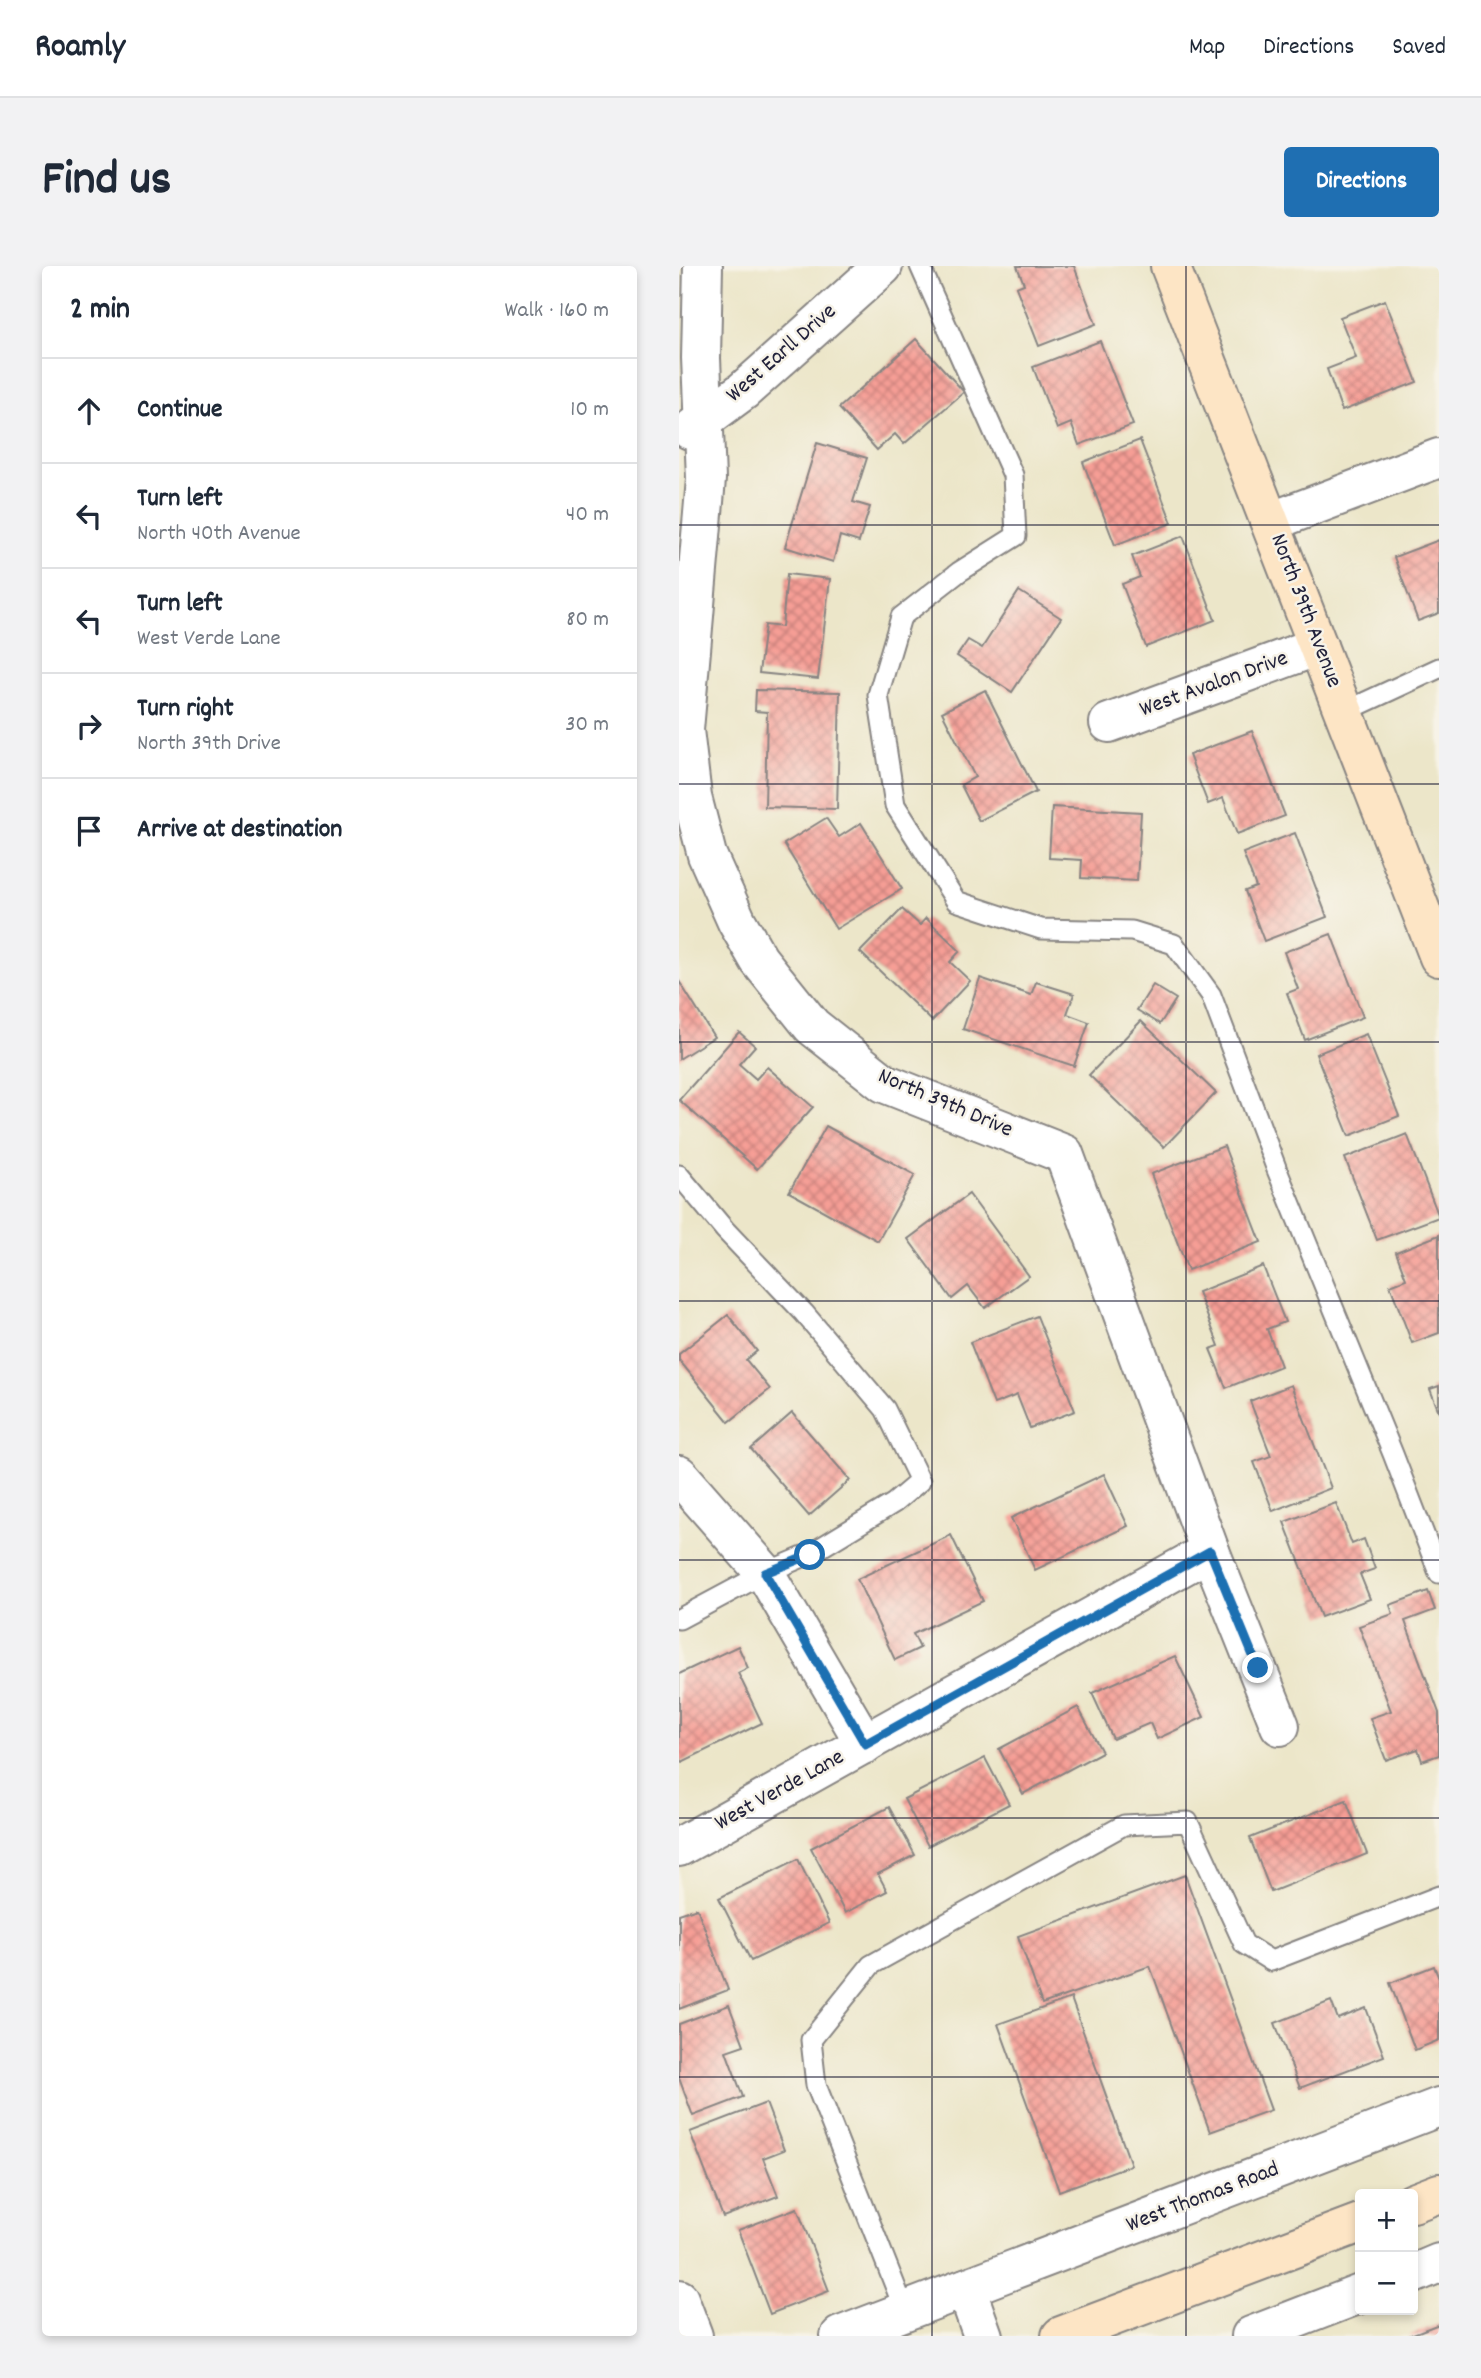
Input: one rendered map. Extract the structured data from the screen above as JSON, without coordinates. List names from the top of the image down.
{
  "streets": {
    "street": [
      "West Earll Drive",
      "North 39th Avenue",
      "West Avalon Drive",
      "North 39th Drive",
      "West Verde Lane",
      "West Thomas Road"
    ]
  },
  "crossings": [
    ["West Earll Drive", "North 39th Drive"],
    ["North 39th Avenue", "West Avalon Drive"],
    ["North 39th Drive", "West Verde Lane"]
  ],
  "page": {
    "header": "Roamly",
    "nav": ["Map", "Directions", "Saved"],
    "title": "Find us",
    "buttons": "Directions",
    "heading": ["2 min", "Walk · 160 m"],
    "list": [
      ["Continue", "10 m"],
      ["Turn left", "North 40th Avenue", "40 m"],
      ["Turn left", "West Verde Lane", "80 m"],
      ["Turn right", "North 39th Drive", "30 m"],
      "Arrive at destination"
    ],
    "map_buttons": ["+", "−"]
  }
}
